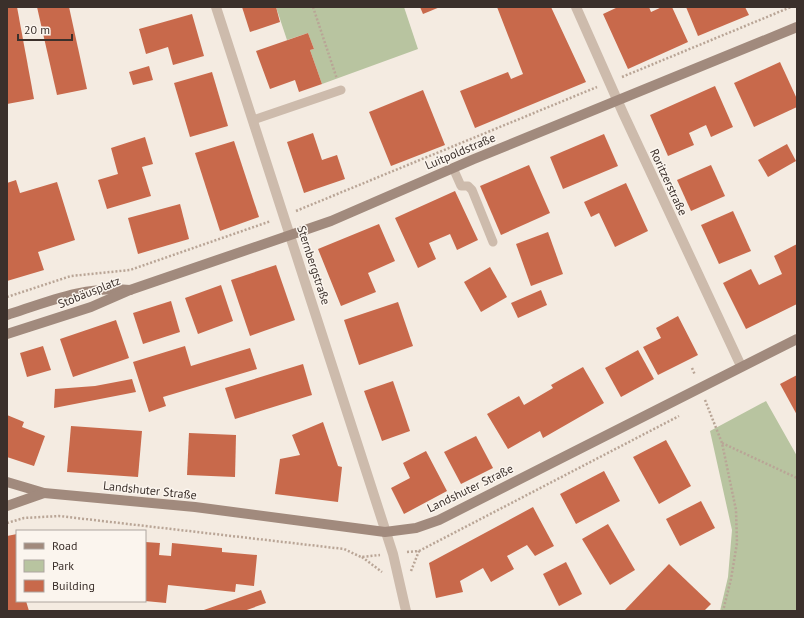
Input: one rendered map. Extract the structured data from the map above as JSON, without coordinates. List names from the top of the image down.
{
  "streets": {
    "street": [
      "Luitpoldstraße",
      "Roritzerstraße",
      "Sternbergstraße",
      "Stobäusplatz",
      "Landshuter Straße"
    ]
  },
  "crossings": [
    ["Luitpoldstraße", "Roritzerstraße"],
    ["Luitpoldstraße", "Sternbergstraße"],
    ["Luitpoldstraße", "Stobäusplatz"],
    ["Roritzerstraße", "Landshuter Straße"],
    ["Sternbergstraße", "Landshuter Straße"]
  ],
  "legend": ["Road", "Park", "Building"],
  "scale_bar": "20 m"
}
